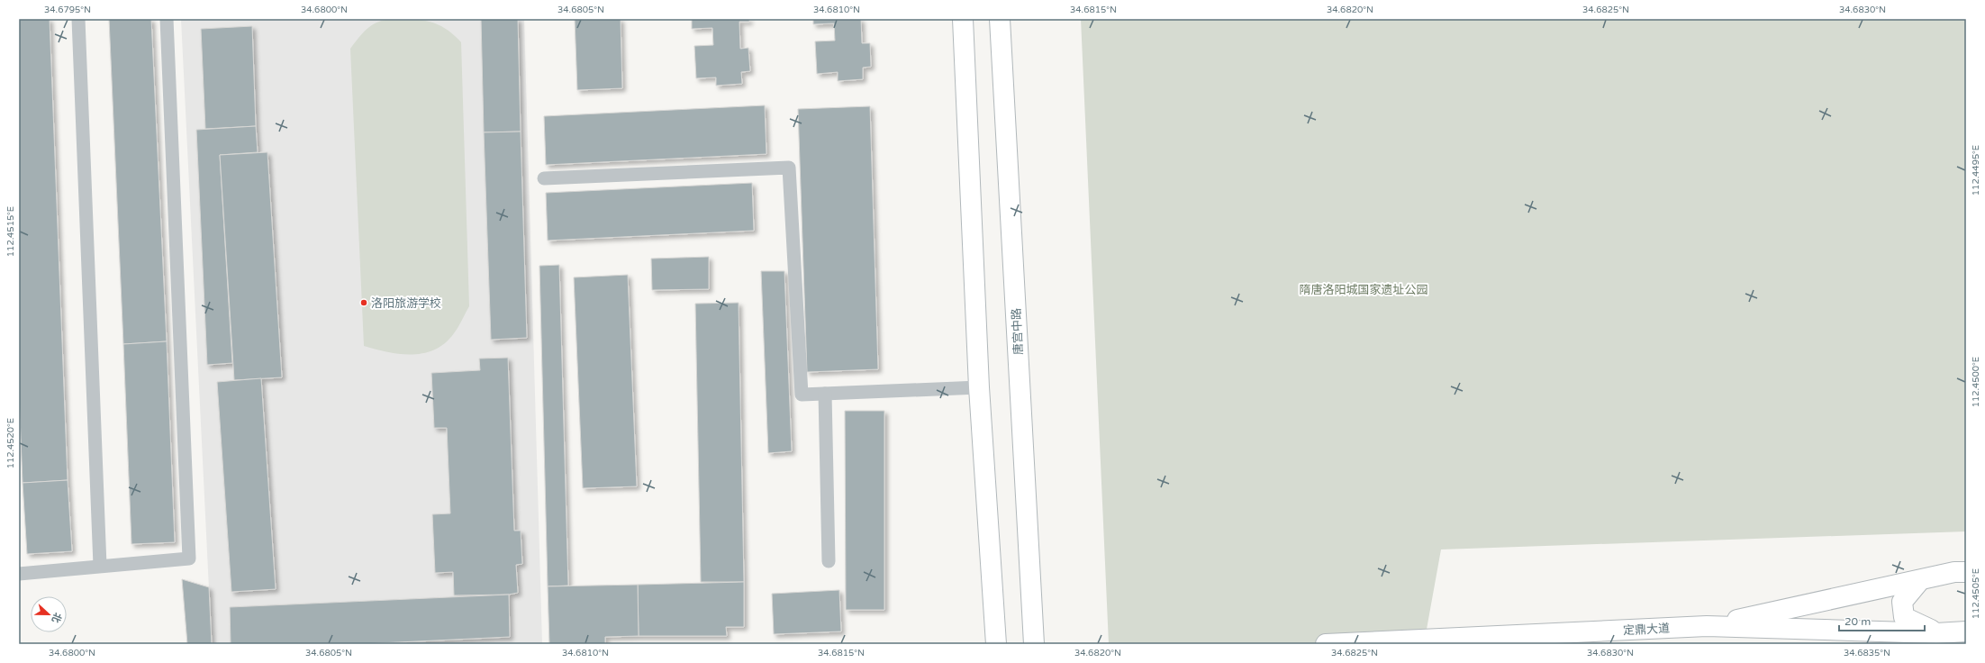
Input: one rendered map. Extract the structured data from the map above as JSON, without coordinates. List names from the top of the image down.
{
  "streets": {
    "main road": ["唐宫中路", "定鼎大道"]
  },
  "parks": ["隋唐洛阳城国家遗址公园"],
  "places": ["洛阳旅游学校"],
  "scale_bar": "20 m",
  "north": "right",
  "coordinates": [
    "34.6795°N",
    "34.6800°N",
    "34.6805°N",
    "34.6810°N",
    "34.6815°N",
    "34.6820°N",
    "34.6825°N",
    "34.6830°N",
    "112.4495°E",
    "112.4515°E",
    "112.4500°E",
    "112.4520°E",
    "112.4505°E",
    "34.6835°N"
  ]
}
